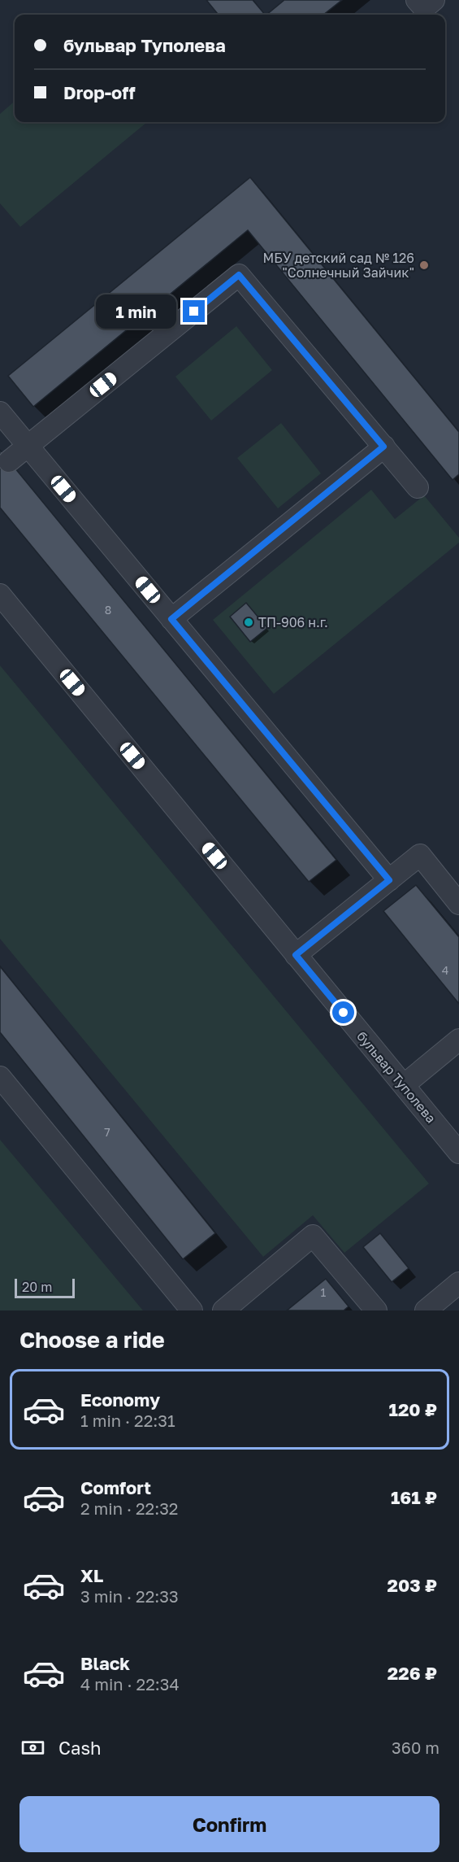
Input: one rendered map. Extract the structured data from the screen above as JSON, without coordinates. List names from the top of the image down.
{
  "streets": {
    "street": ["бульвар Туполева"]
  },
  "places": ["МБУ детский сад № 126 \"Cолнечный Зайчик\"", "ТП-906 н.г."],
  "house_numbers": [
    "8",
    "4",
    "7",
    "1"
  ],
  "scale_bar": "20 m",
  "page": {
    "banner": ["бульвар Туполева", "Drop-off"],
    "bubble": "1 min",
    "scale": "20 m",
    "heading": "Choose a ride",
    "list": [
      {
        "name": "Economy",
        "note": "1 min · 22:31",
        "value": "120 ₽"
      },
      {
        "name": "Comfort",
        "note": "2 min · 22:32",
        "value": "161 ₽"
      },
      {
        "name": "XL",
        "note": "3 min · 22:33",
        "value": "203 ₽"
      },
      {
        "name": "Black",
        "note": "4 min · 22:34",
        "value": "226 ₽"
      }
    ],
    "pay": ["Cash", "360 m"],
    "buttons": "Confirm"
  }
}
